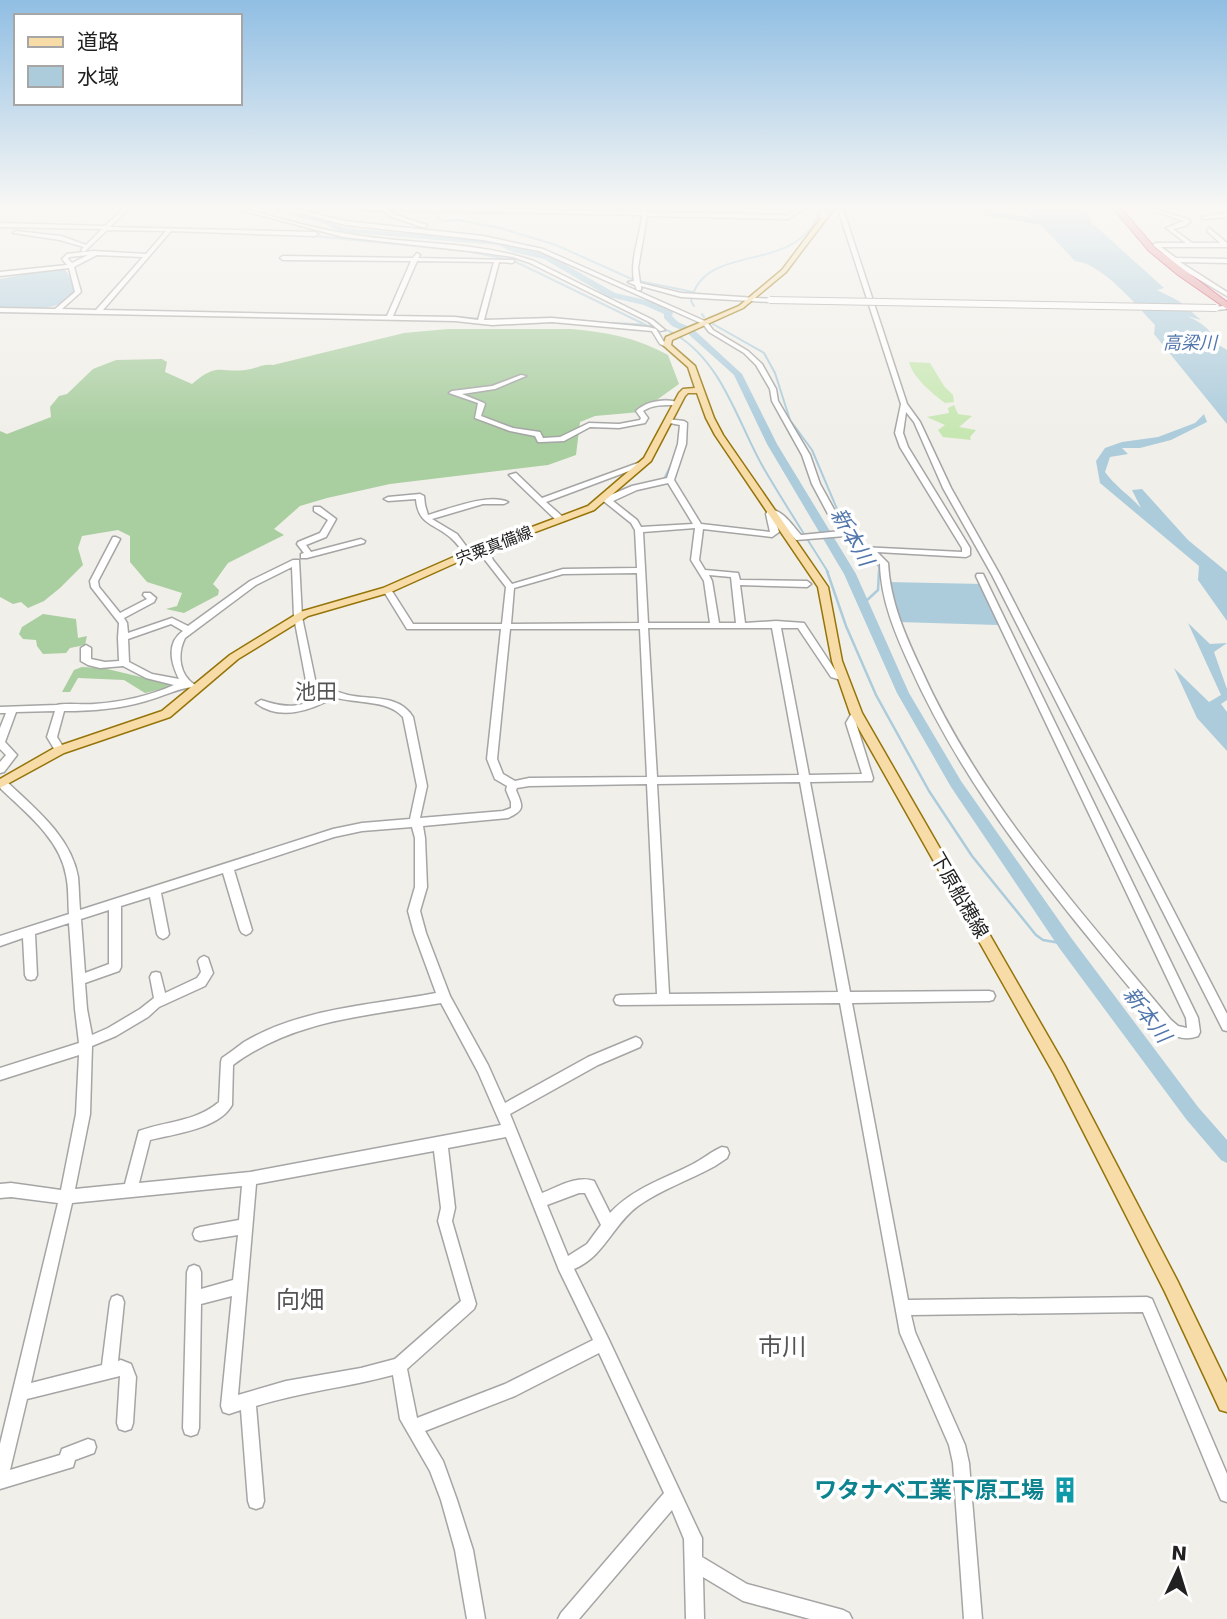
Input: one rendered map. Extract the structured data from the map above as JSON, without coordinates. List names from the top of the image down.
{
  "streets": {
    "main road": ["宍粟真備線", "下原船穂線"]
  },
  "crossings": [
    ["宍粟真備線", "下原船穂線"]
  ],
  "districts": ["池田", "向畑", "市川"],
  "water": ["高梁川", "新本川"],
  "places": {
    "building": ["ワタナベ工業下原工場"]
  },
  "legend": ["道路", "水域"],
  "north": "top"
}
